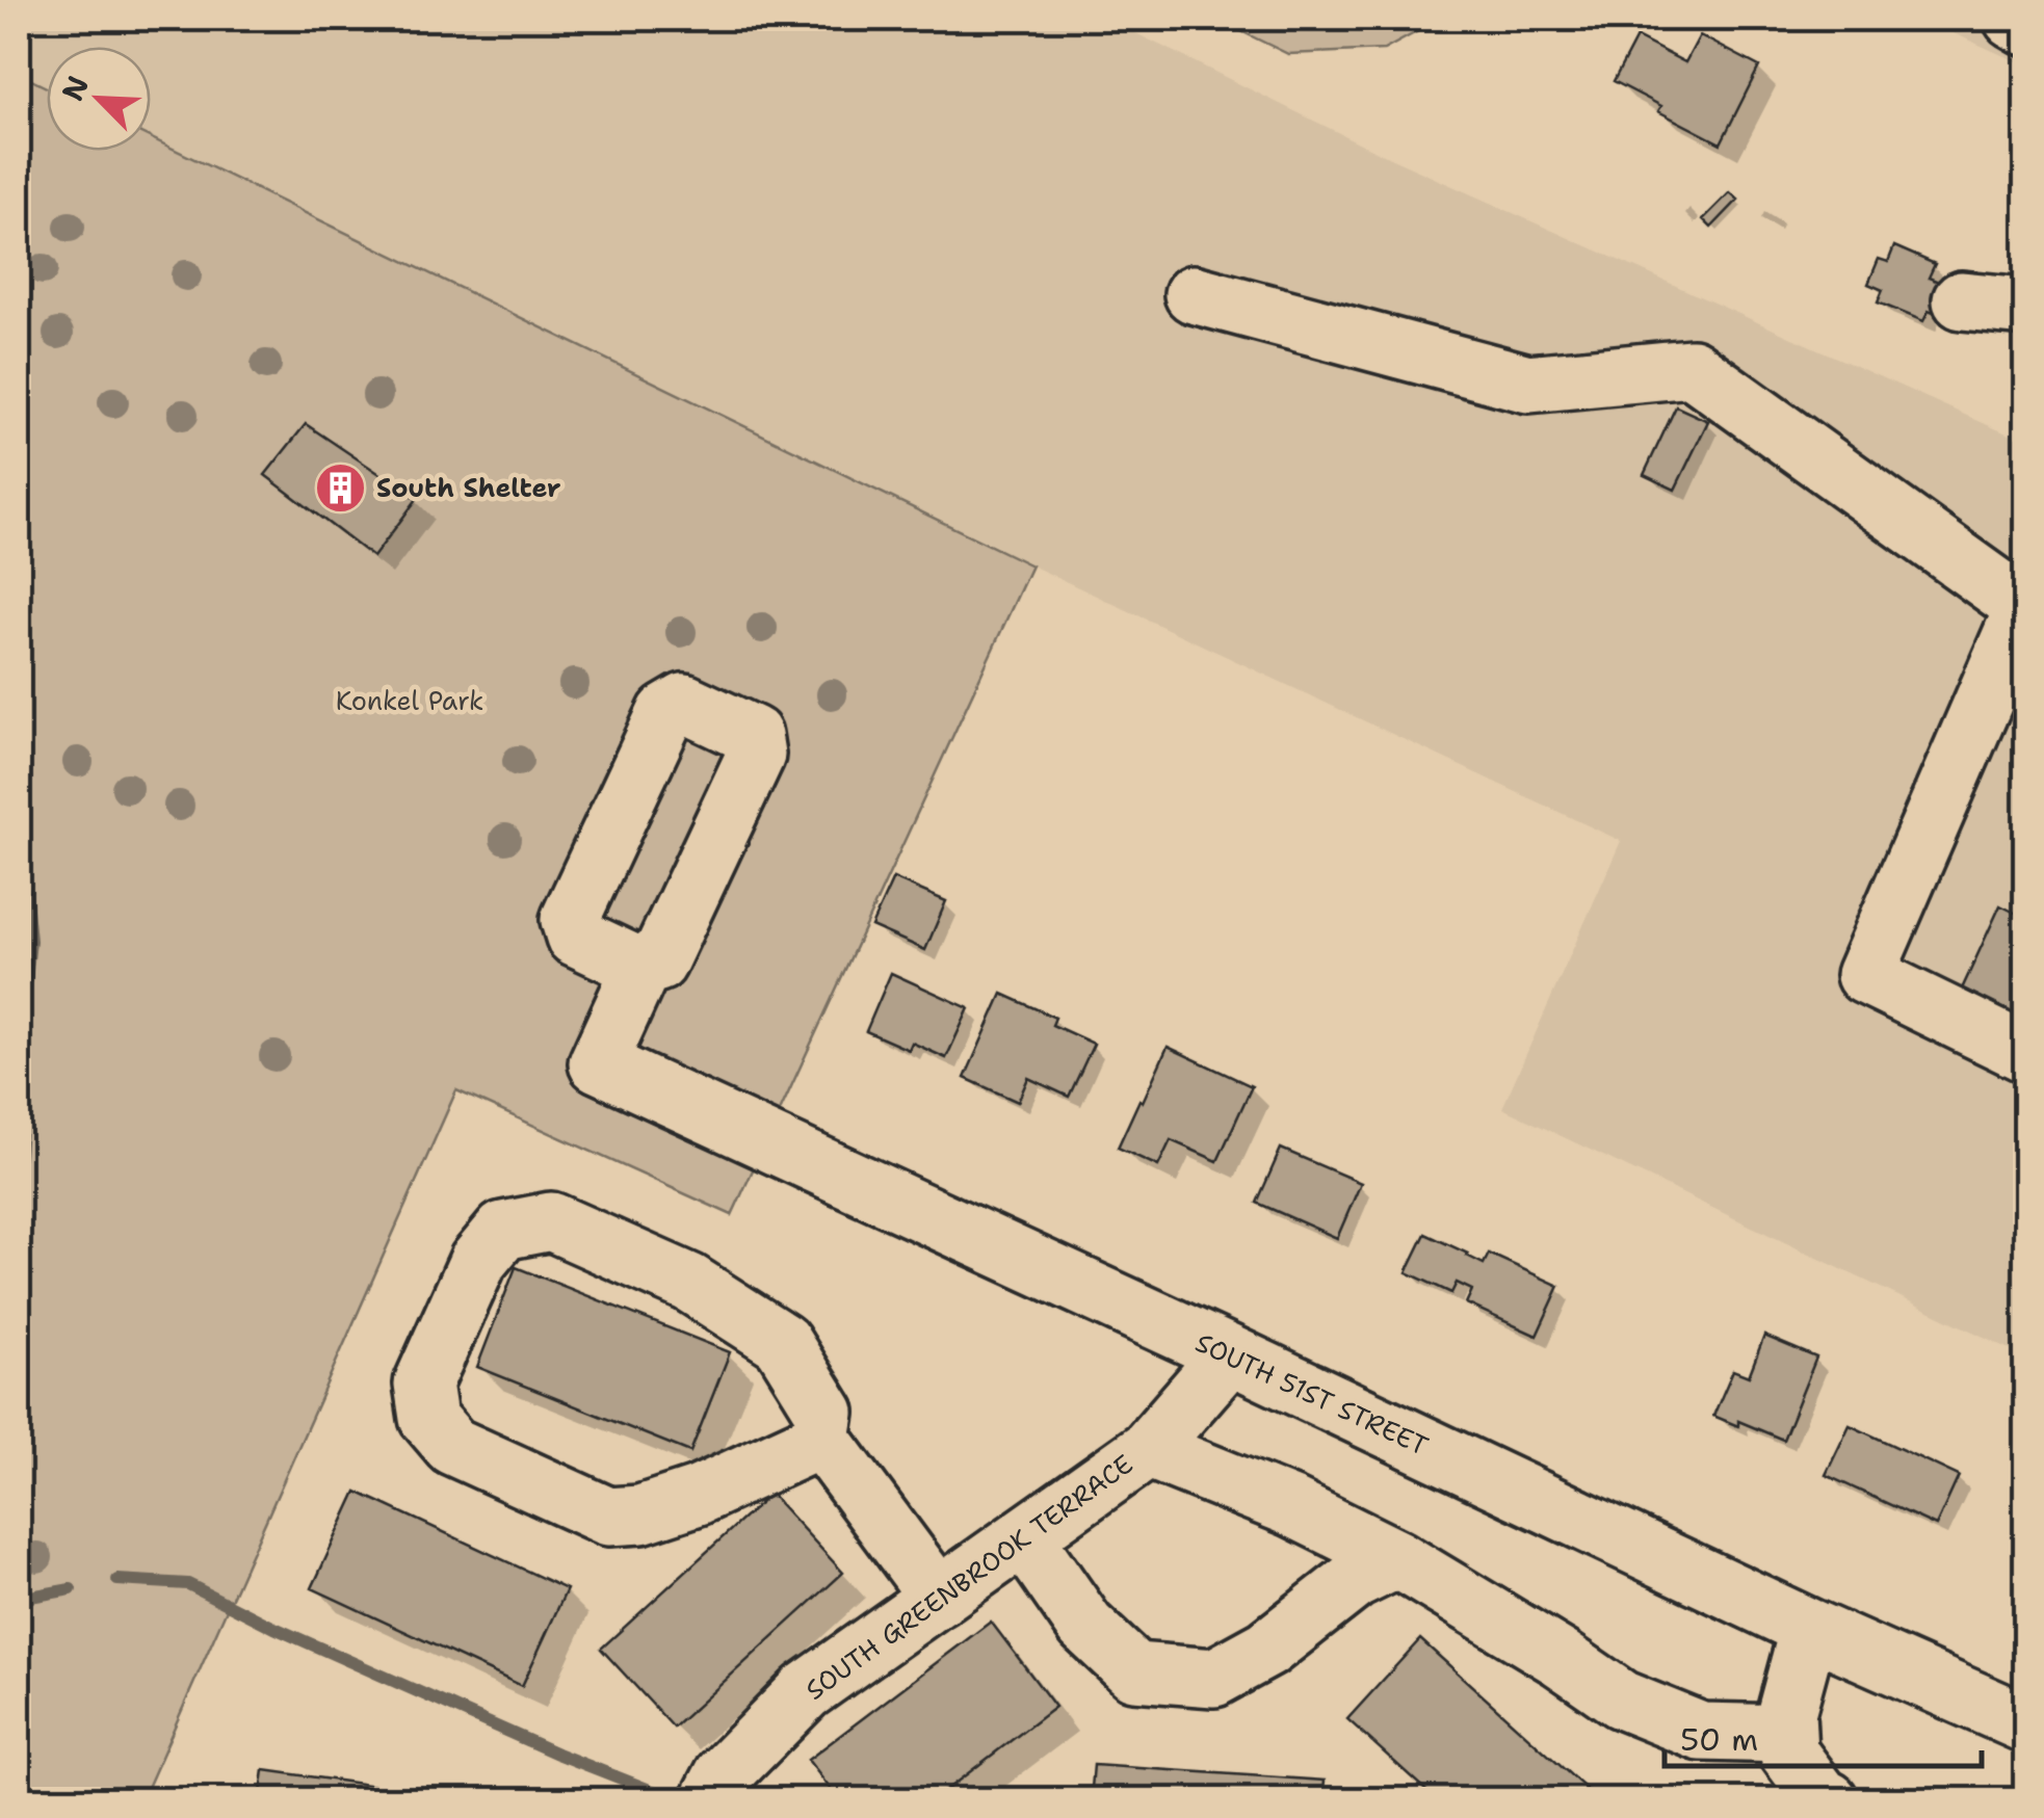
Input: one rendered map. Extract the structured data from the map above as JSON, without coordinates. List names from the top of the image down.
{
  "streets": {
    "street": ["SOUTH 51ST STREET", "SOUTH GREENBROOK TERRACE"]
  },
  "crossings": [
    ["SOUTH 51ST STREET", "SOUTH GREENBROOK TERRACE"]
  ],
  "parks": ["Konkel Park"],
  "places": {
    "building": ["South Shelter"]
  },
  "scale_bar": "50 m",
  "north": "top left"
}
